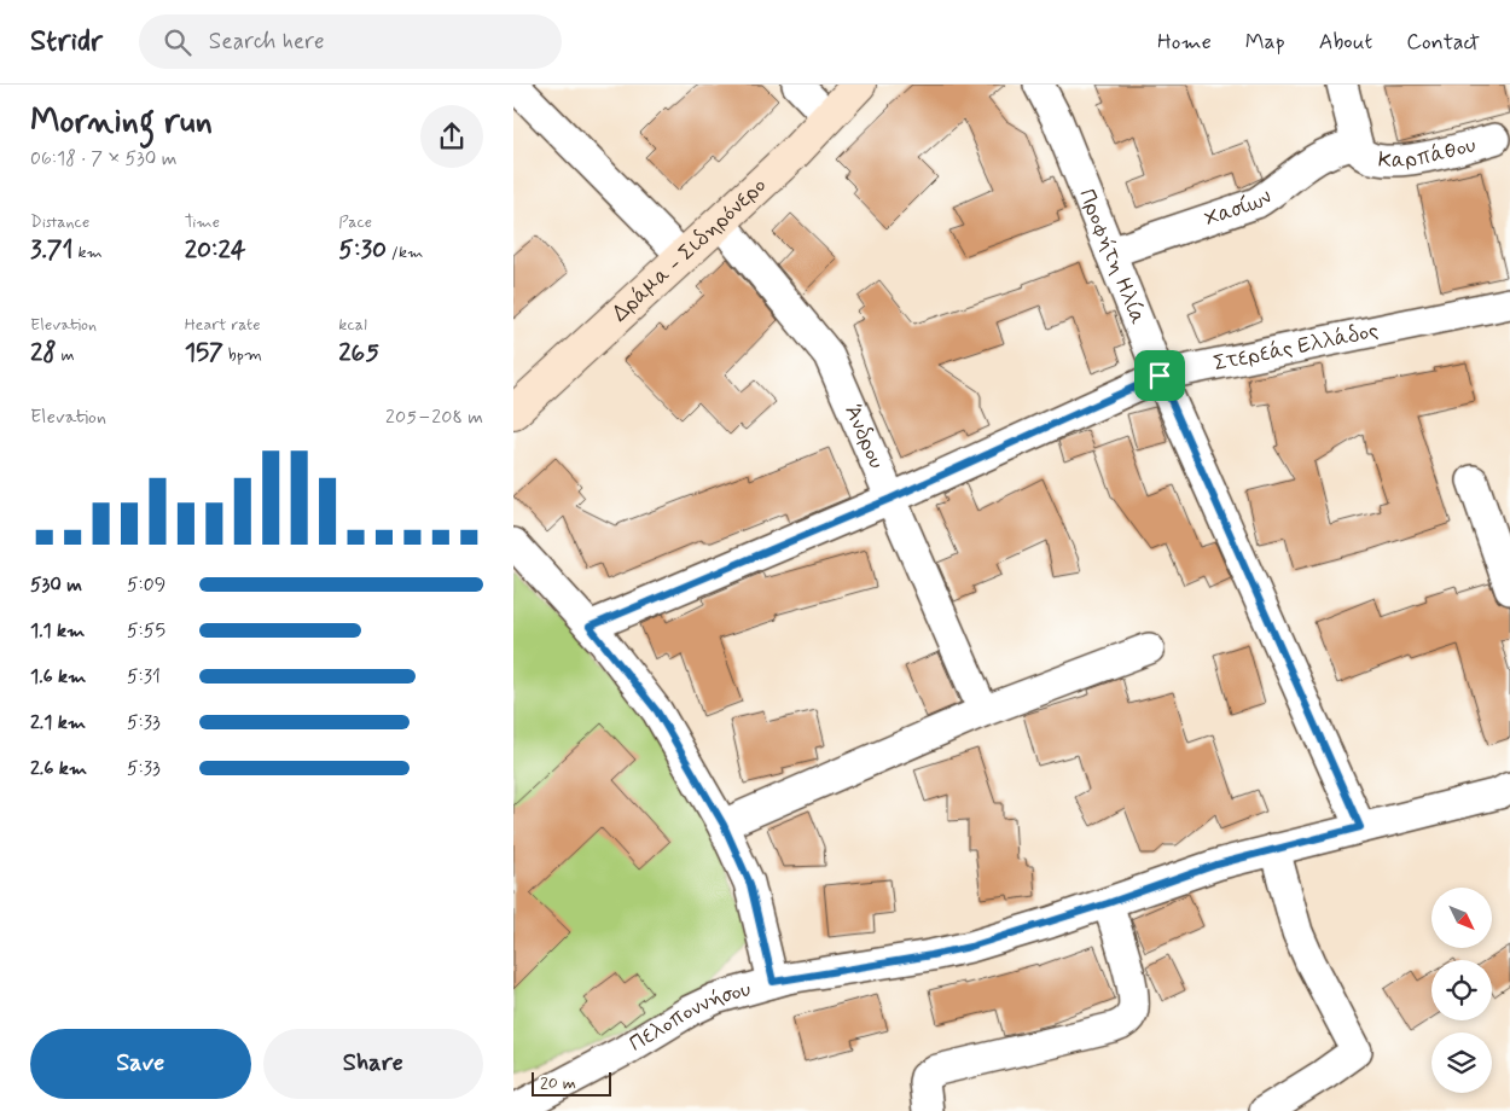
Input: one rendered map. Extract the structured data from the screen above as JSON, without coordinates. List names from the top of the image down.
{
  "streets": {
    "street": [
      "Καρπάθου",
      "Χασίων",
      "Δράμα - Σιδηρόνερο",
      "Προφήτη Ηλία",
      "Στερεάς Ελλάδος",
      "Άνδρου",
      "Πελοποννήσου"
    ]
  },
  "crossings": [
    ["Καρπάθου", "Χασίων"],
    ["Χασίων", "Προφήτη Ηλία"],
    ["Δράμα - Σιδηρόνερο", "Άνδρου"],
    ["Προφήτη Ηλία", "Στερεάς Ελλάδος"],
    ["Προφήτη Ηλία", "Πελοποννήσου"],
    ["Στερεάς Ελλάδος", "Άνδρου"]
  ],
  "scale_bar": "20 m",
  "north": "bottom right",
  "page": {
    "header": "Stridr",
    "search": "Search here",
    "nav": [
      "Home",
      "Map",
      "About",
      "Contact"
    ],
    "heading": ["Morning run", "06:18 · 7 × 530 m"],
    "stats": [
      ["Distance", "3.71 km"],
      ["Time", "20:24"],
      ["Pace", "5:30 /km"],
      ["Elevation", "28 m"],
      ["Heart rate", "157 bpm"],
      ["kcal", "265"]
    ],
    "chart": ["Elevation", "205–208 m"],
    "list": [
      {
        "name": "530 m",
        "note": "5:09"
      },
      {
        "name": "1.1 km",
        "note": "5:55"
      },
      {
        "name": "1.6 km",
        "note": "5:31"
      },
      {
        "name": "2.1 km",
        "note": "5:33"
      },
      {
        "name": "2.6 km",
        "note": "5:33"
      }
    ],
    "buttons": ["Save", "Share"],
    "scale": "20 m"
  }
}
